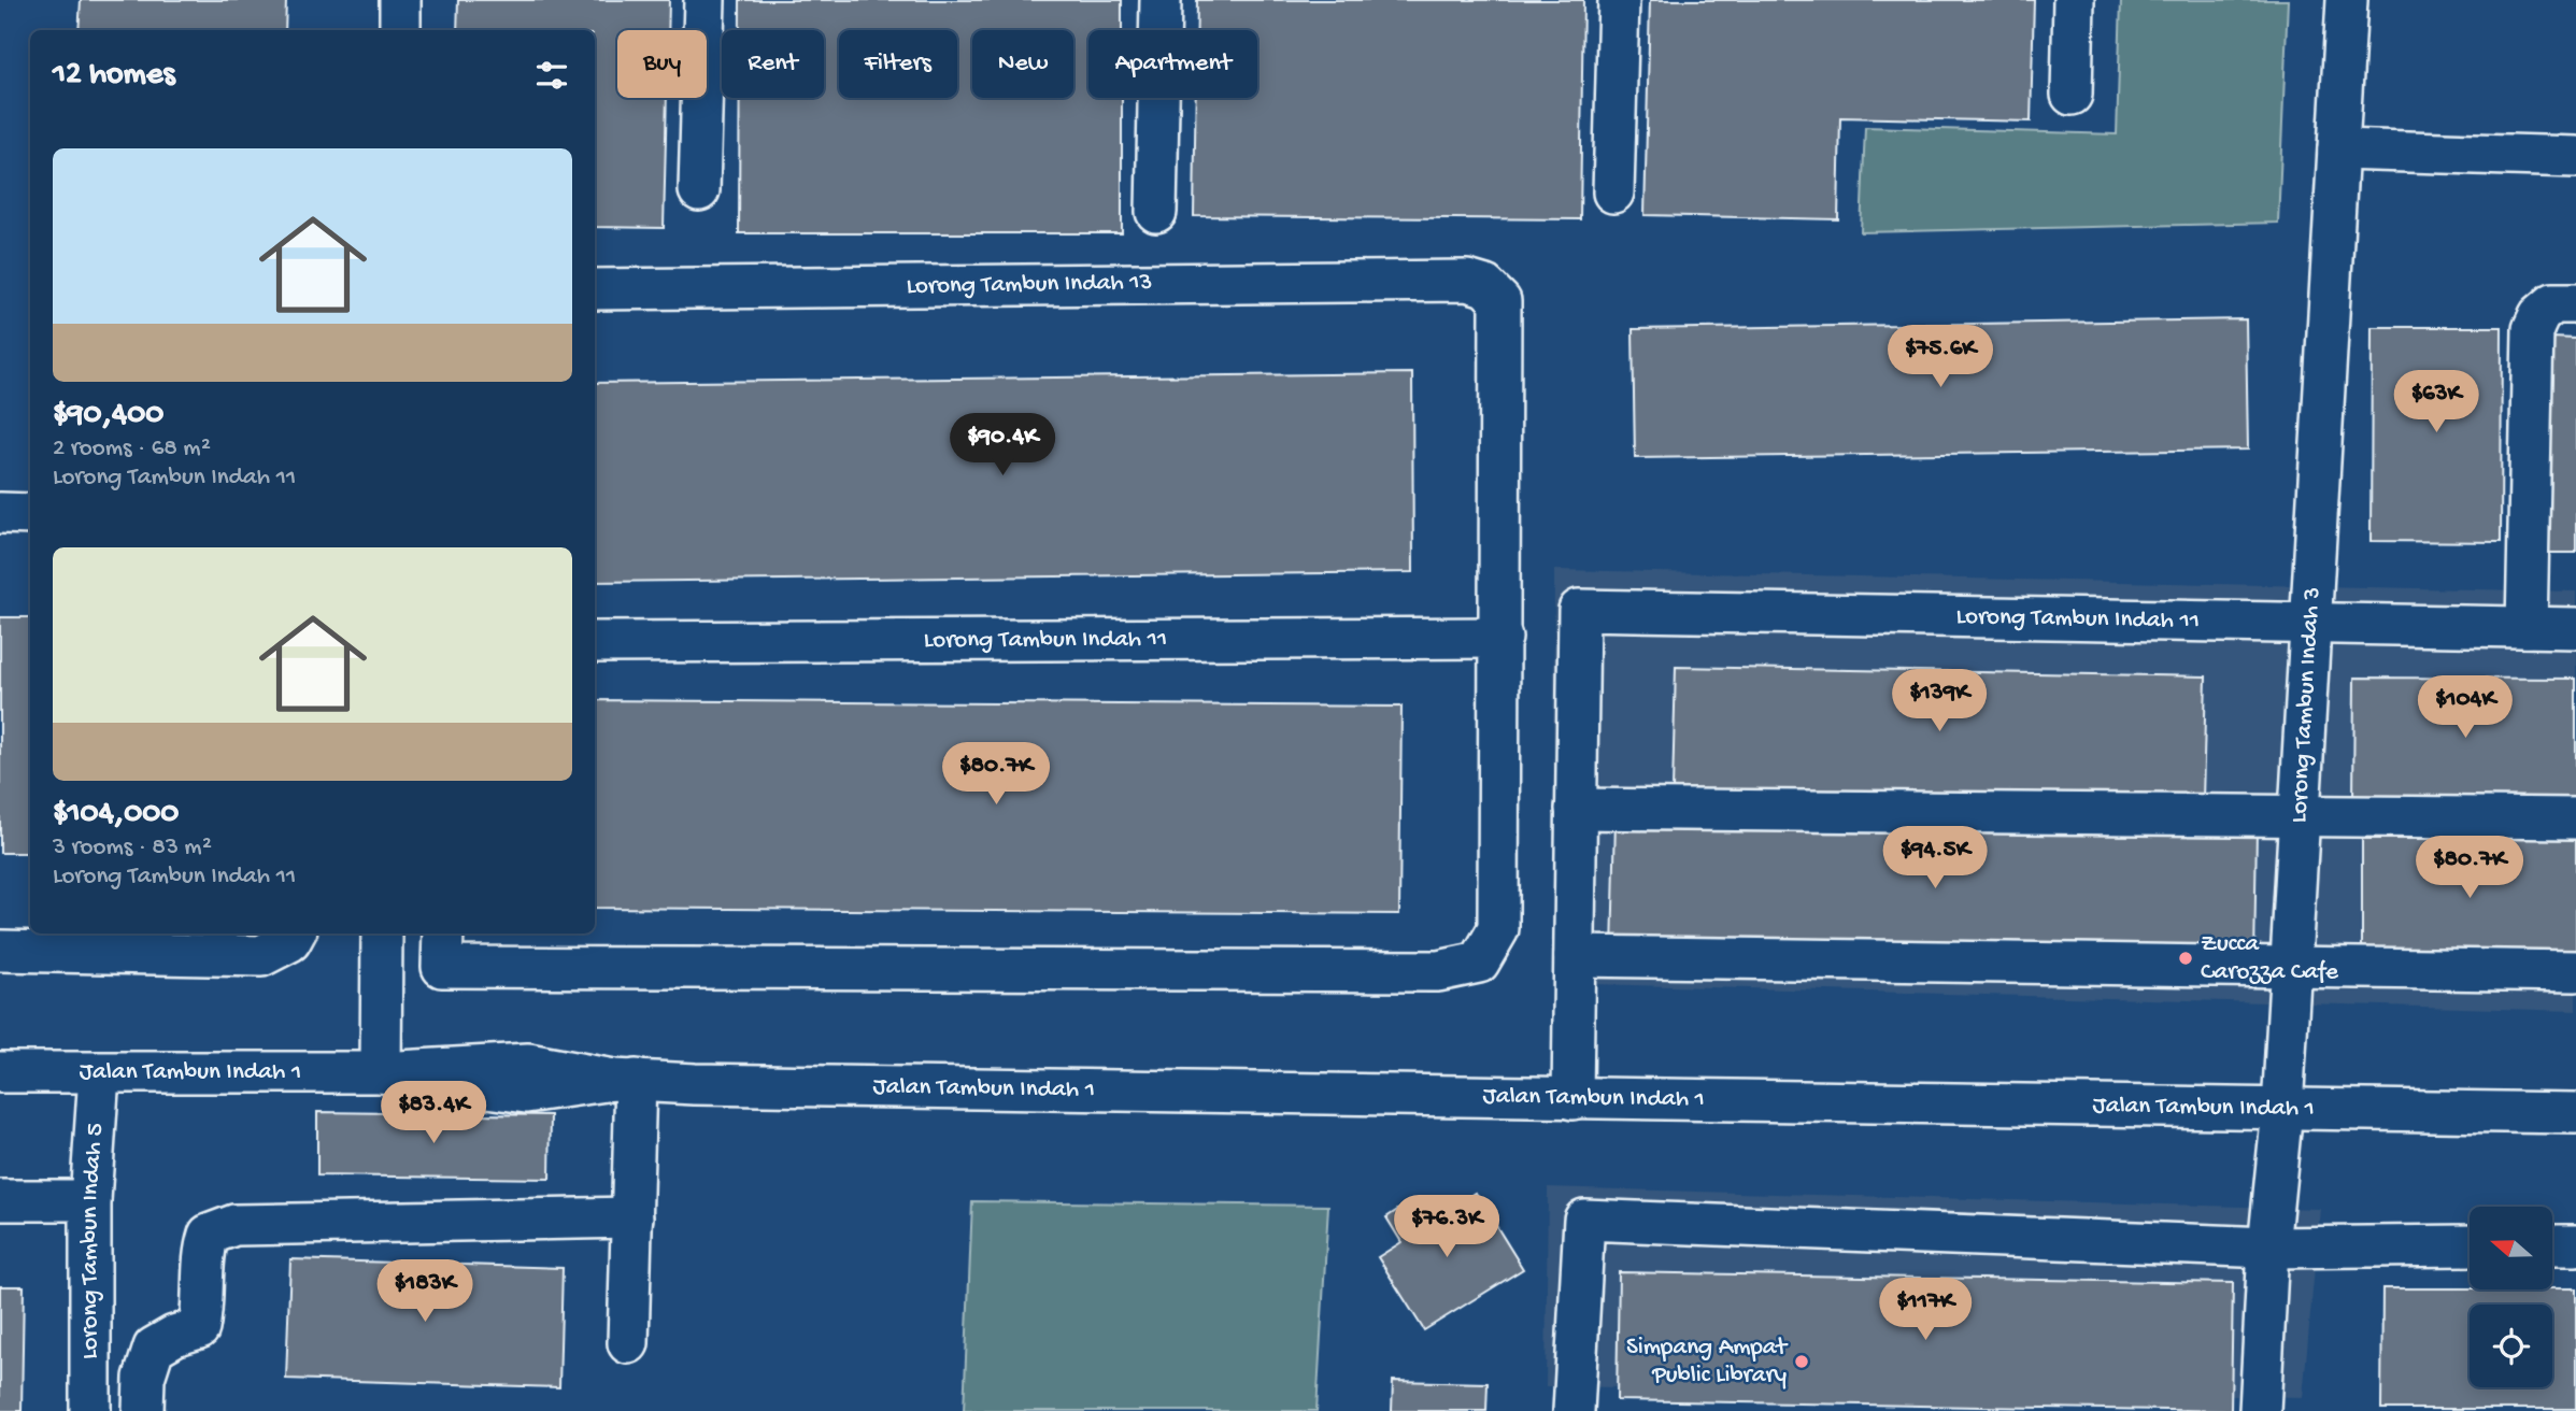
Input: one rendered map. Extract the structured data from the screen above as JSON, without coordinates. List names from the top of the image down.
{
  "streets": {
    "street": [
      "Lorong Tambun Indah 13",
      "Lorong Tambun Indah 11",
      "Lorong Tambun Indah 3",
      "Jalan Tambun Indah 1",
      "Lorong Tambun Indah 5"
    ]
  },
  "crossings": [
    ["Lorong Tambun Indah 13", "Lorong Tambun Indah 11"],
    ["Lorong Tambun Indah 11", "Lorong Tambun Indah 3"],
    ["Lorong Tambun Indah 3", "Jalan Tambun Indah 1"],
    ["Jalan Tambun Indah 1", "Lorong Tambun Indah 5"]
  ],
  "places": ["Zucca Carozza Cafe", "Simpang Ampat Public Library"],
  "north": "left",
  "page": {
    "chip": [
      "Buy",
      "Rent",
      "Filters",
      "New",
      "Apartment"
    ],
    "heading": "12 homes",
    "list": [
      {
        "name": "$90,400",
        "note": "2 rooms · 68 m² · Lorong Tambun Indah 11"
      },
      {
        "name": "$104,000",
        "note": "3 rooms · 83 m² · Lorong Tambun Indah 11"
      }
    ],
    "price": [
      "$75.6K",
      "$63K",
      "$90.4K",
      "$139K",
      "$104K",
      "$80.7K",
      "$94.5K",
      "$80.7K",
      "$83.4K",
      "$76.3K",
      "$183K",
      "$117K"
    ]
  }
}
